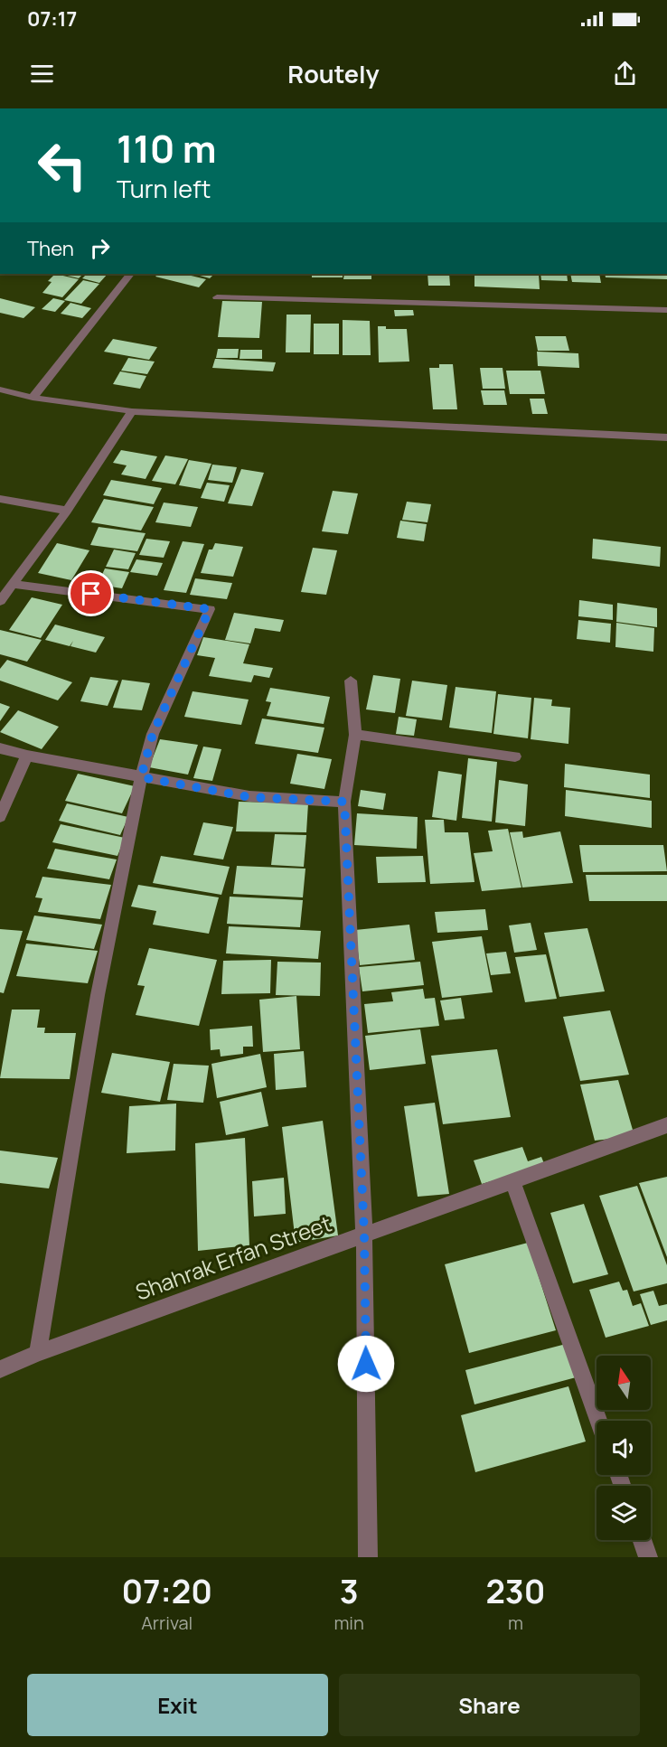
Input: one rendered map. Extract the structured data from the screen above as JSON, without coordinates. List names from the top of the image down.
{
  "streets": {
    "street": ["Shahrak Erfan Street"]
  },
  "north": "top",
  "page": {
    "status": "07:17",
    "header": "Routely",
    "turn": ["110 m", "Turn left"],
    "then": "Then",
    "eta": [
      "07:20",
      "Arrival",
      "3",
      "min",
      "230",
      "m"
    ],
    "buttons": ["Exit", "Share"]
  }
}
